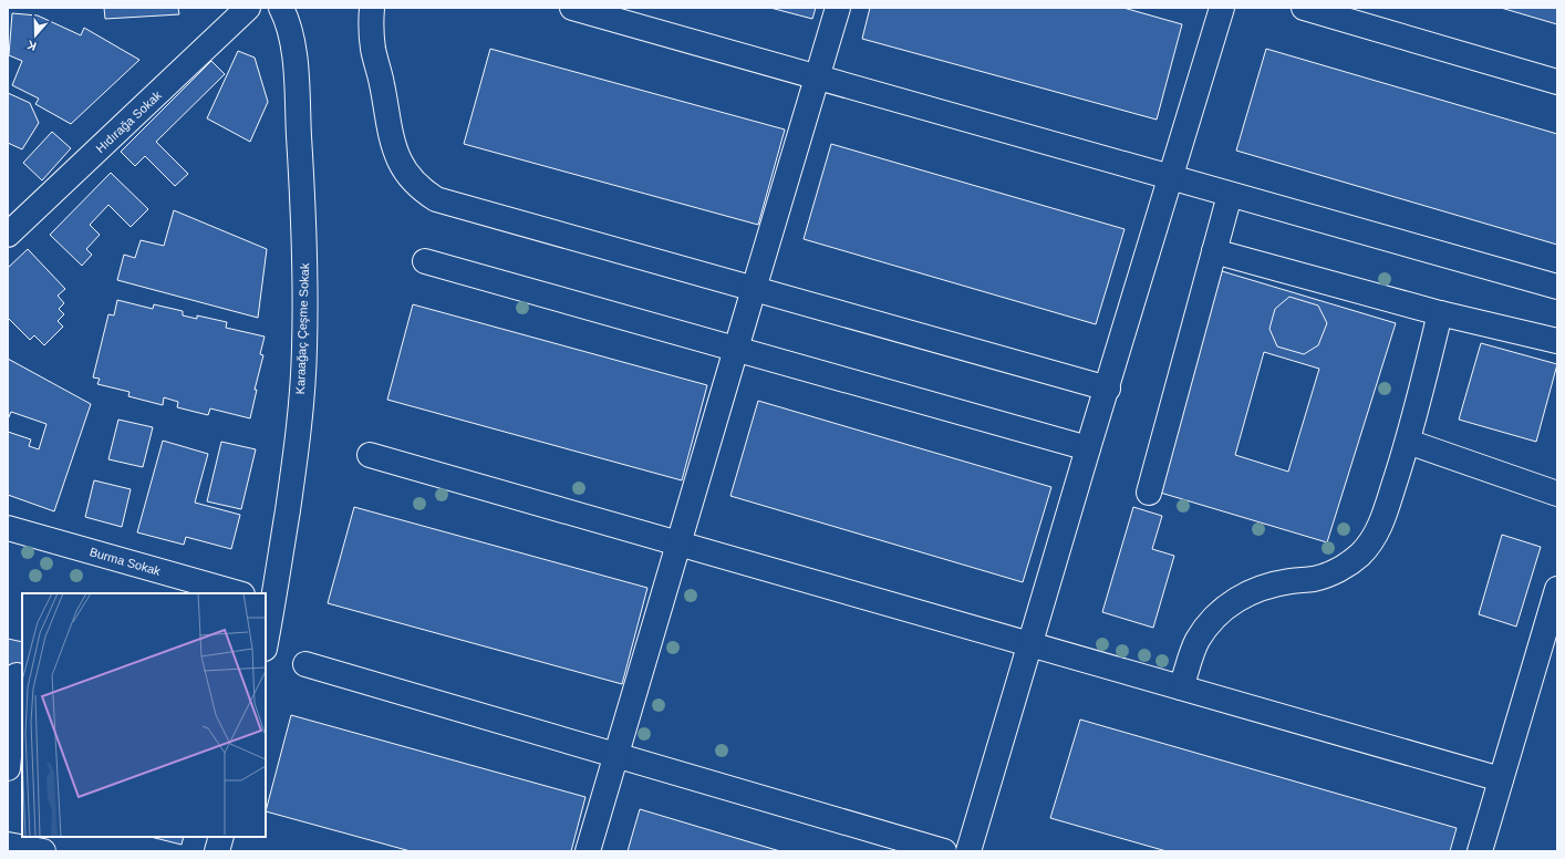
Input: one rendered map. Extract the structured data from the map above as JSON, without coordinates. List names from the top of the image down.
{
  "streets": {
    "street": ["Hıdırağa Sokak", "Karaağaç Çeşme Sokak", "Burma Sokak"]
  },
  "north": "bottom"
}
